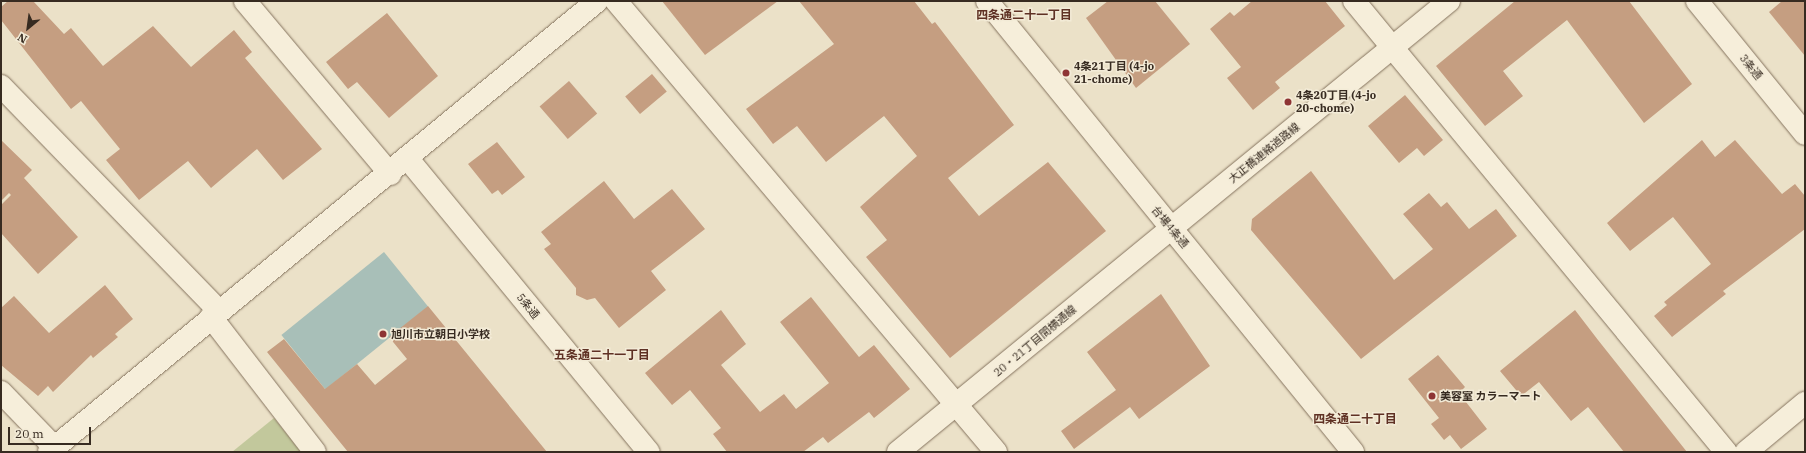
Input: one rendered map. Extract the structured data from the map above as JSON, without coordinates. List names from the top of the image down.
{
  "streets": {
    "street": [
      "3条通",
      "大正橋連絡道路線",
      "台場4条通",
      "5条通",
      "20・21丁目間横通線"
    ]
  },
  "crossings": [
    ["大正橋連絡道路線", "台場4条通"],
    ["大正橋連絡道路線", "20・21丁目間横通線"],
    ["台場4条通", "20・21丁目間横通線"]
  ],
  "districts": ["四条通二十一丁目", "五条通二十一丁目", "四条通二十丁目"],
  "places": [
    "4条21丁目 (4-jo 21-chome)",
    "4条20丁目 (4-jo 20-chome)",
    "旭川市立朝日小学校",
    "美容室 カラーマート"
  ],
  "scale_bar": "20 m",
  "north": "bottom left"
}
